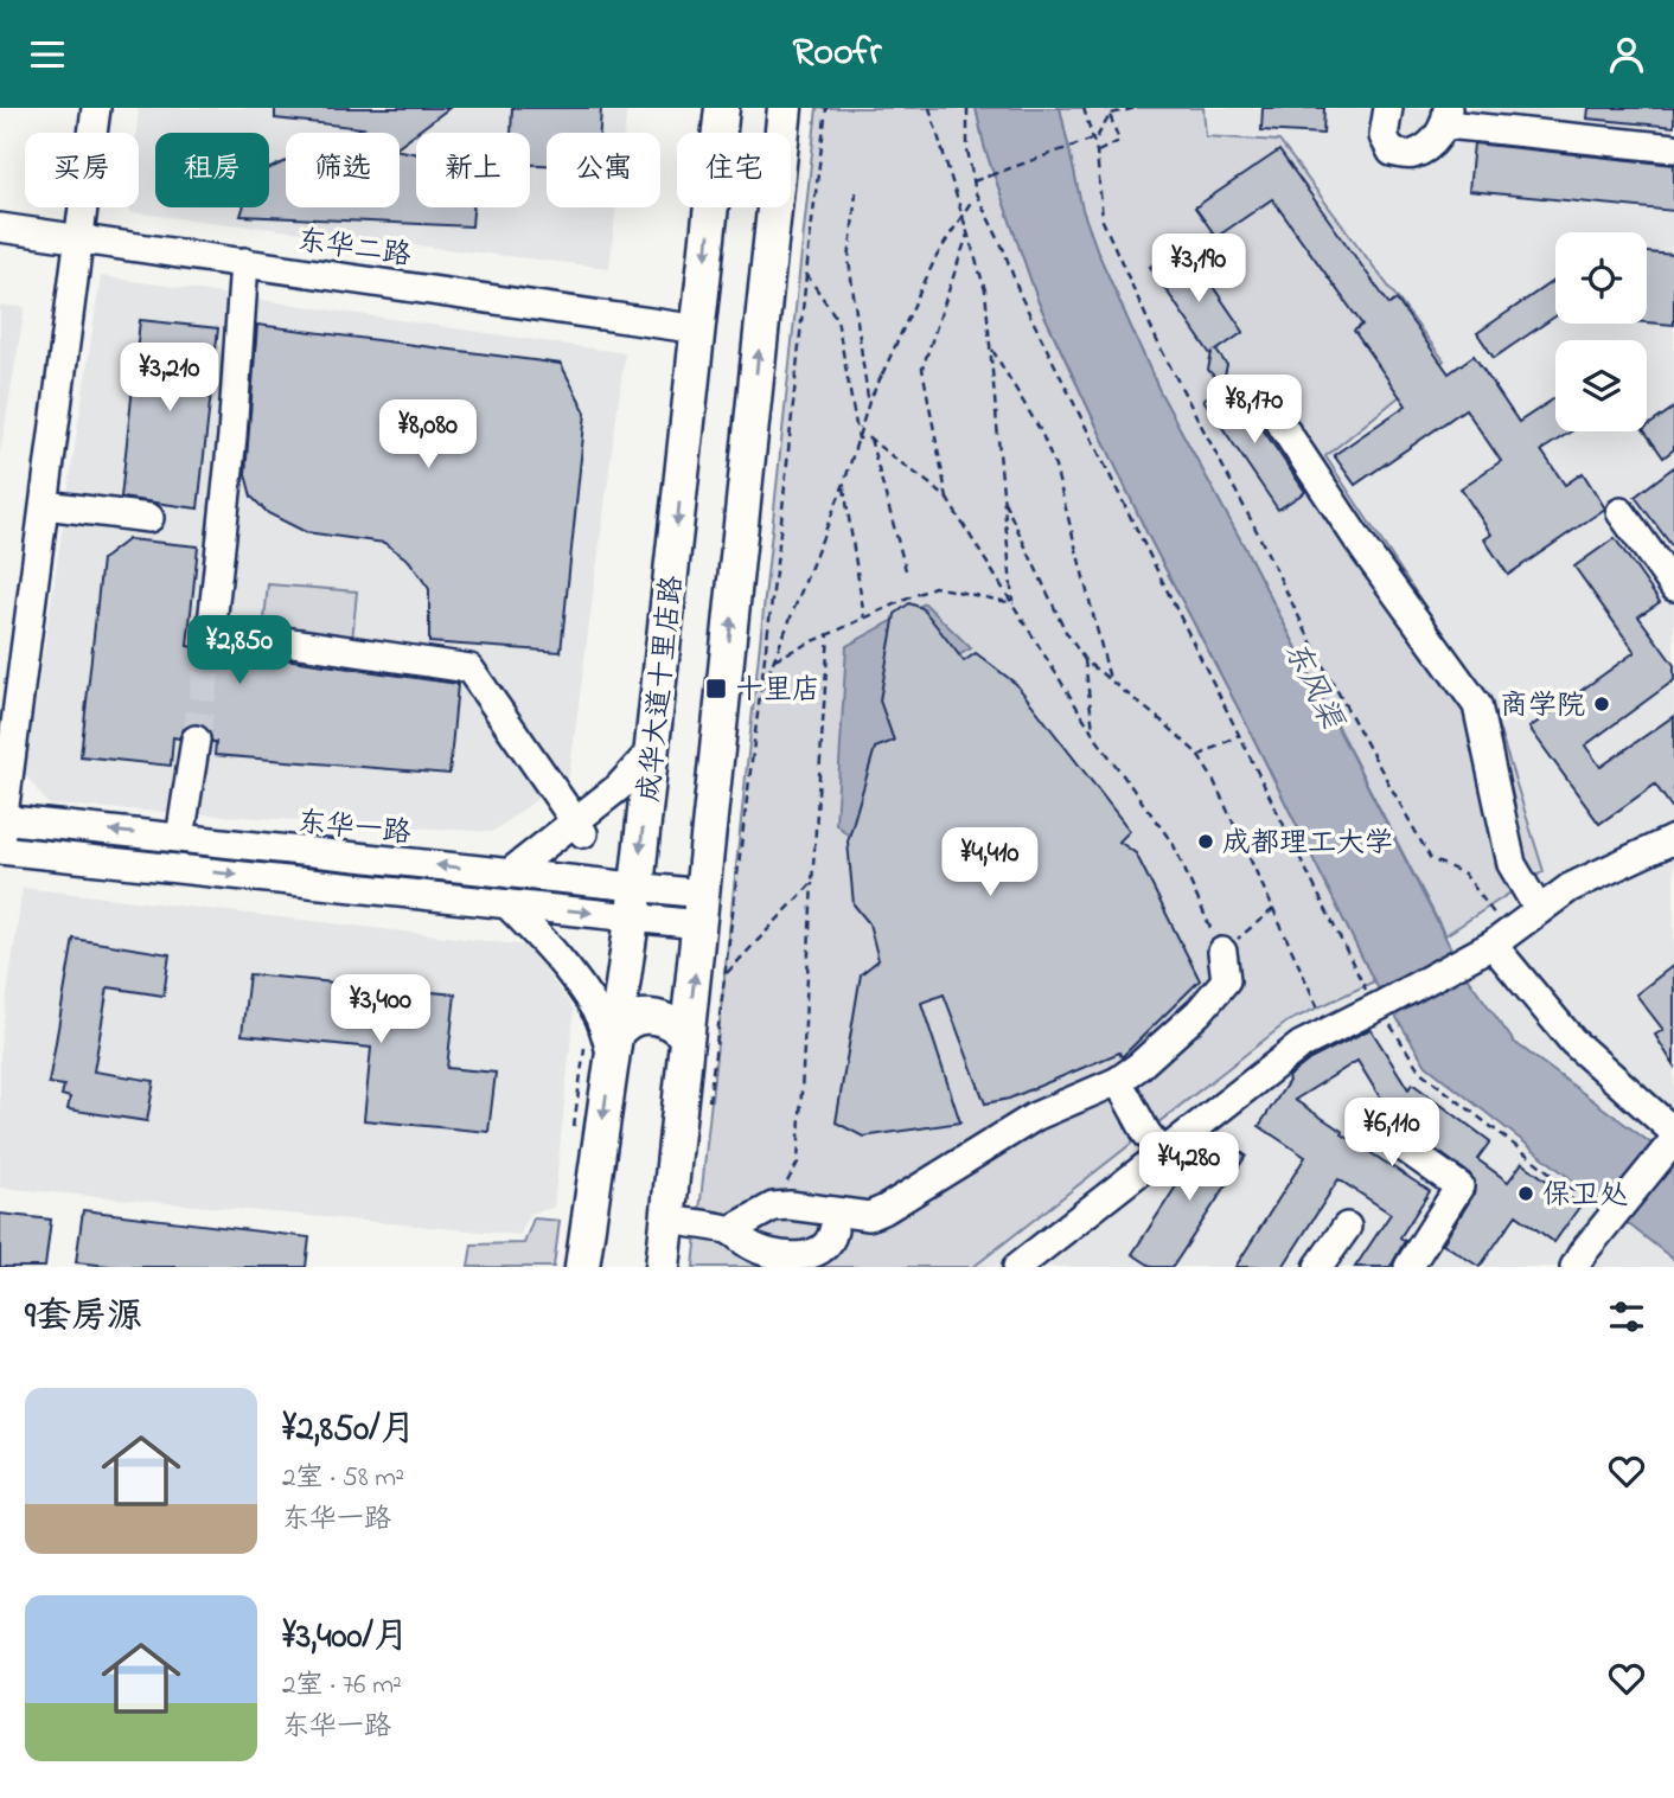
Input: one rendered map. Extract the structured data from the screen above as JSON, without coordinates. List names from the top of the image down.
{
  "streets": {
    "main road": ["成华大道十里店路"],
    "street": ["东华二路", "东华一路"]
  },
  "crossings": [
    ["东华二路", "成华大道十里店路"],
    ["成华大道十里店路", "东华一路"]
  ],
  "water": ["东风渠"],
  "places": {
    "transit": ["十里店"],
    "other": ["商学院", "成都理工大学", "保卫处"]
  },
  "page": {
    "header": "Roofr",
    "chip": [
      "买房",
      "租房",
      "筛选",
      "新上",
      "公寓",
      "住宅"
    ],
    "price": [
      "¥3,190",
      "¥3,210",
      "¥8,170",
      "¥8,080",
      "¥2,850",
      "¥4,410",
      "¥3,400",
      "¥6,110",
      "¥4,280"
    ],
    "heading": "9套房源",
    "list": [
      {
        "name": "¥2,850/月",
        "note": "2室 · 58 m² · 东华一路"
      },
      {
        "name": "¥3,400/月",
        "note": "2室 · 76 m² · 东华一路"
      }
    ]
  }
}
